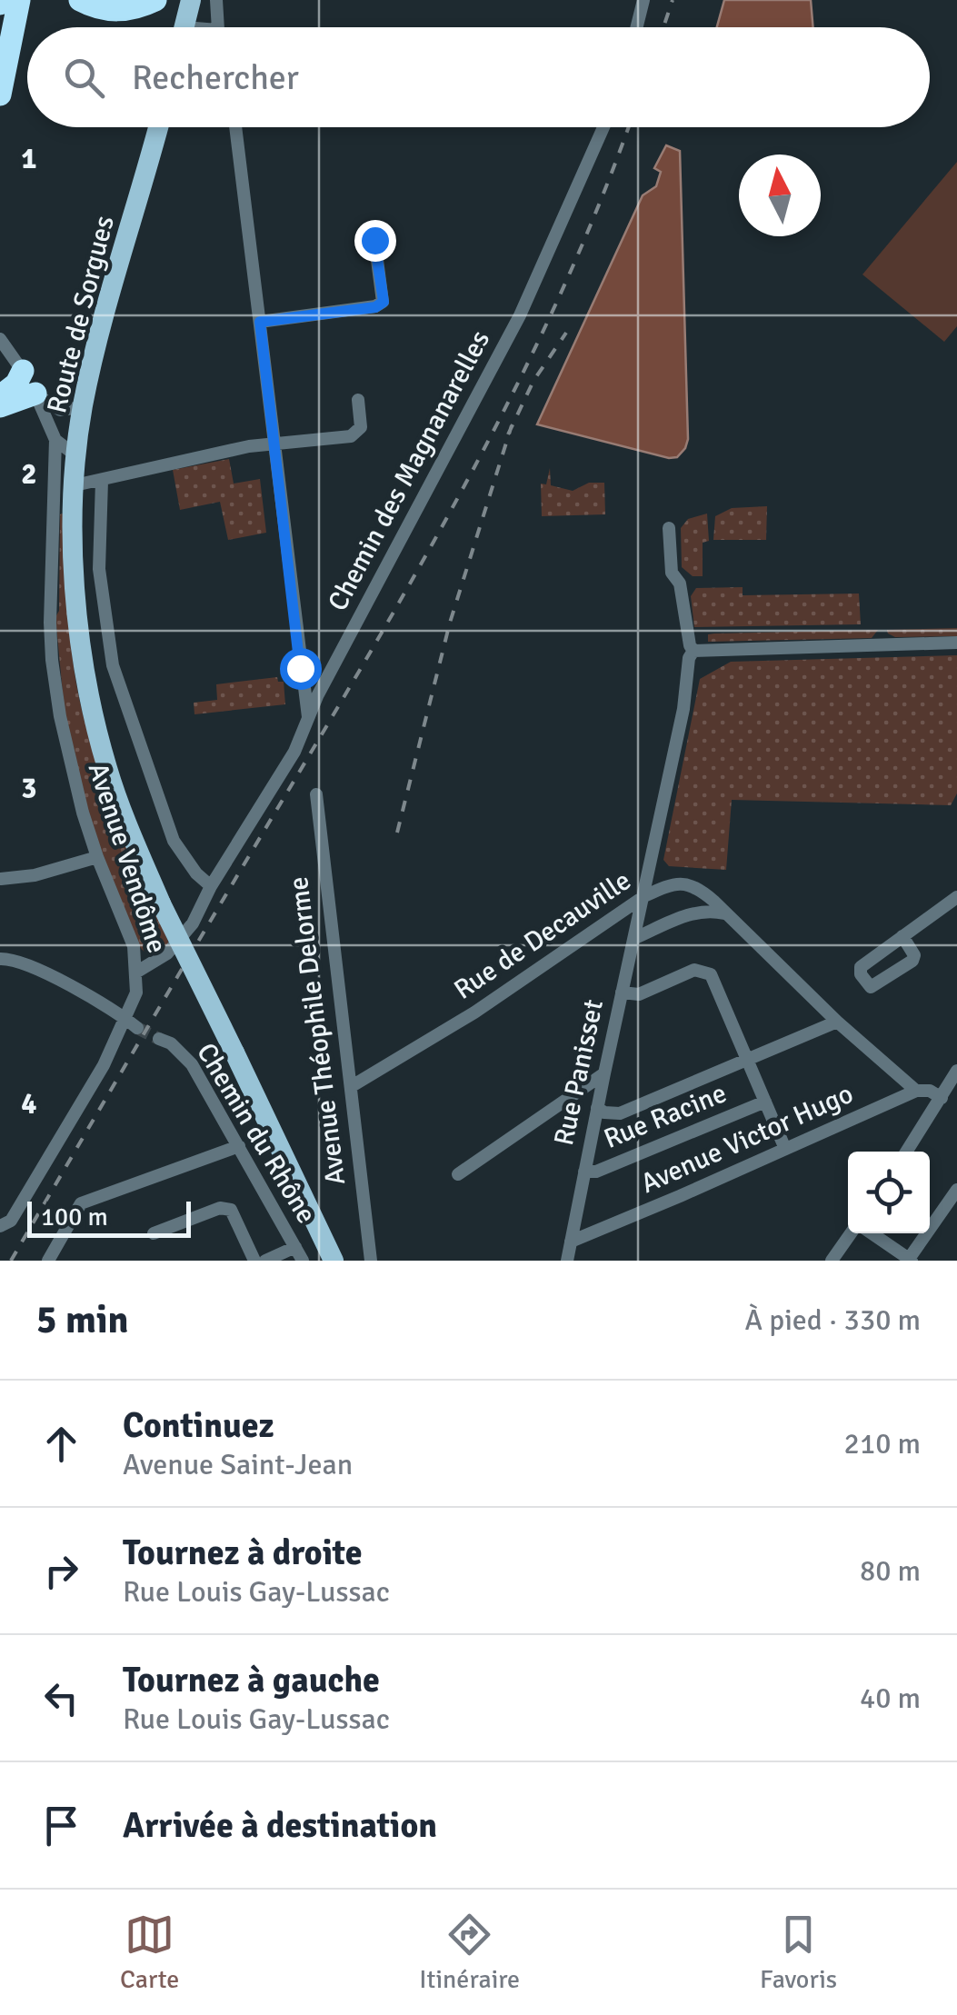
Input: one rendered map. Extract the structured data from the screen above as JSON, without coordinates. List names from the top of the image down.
{
  "streets": {
    "main road": ["Route de Sorgues", "Avenue Théophile Delorme"],
    "street": [
      "Chemin des Magnanarelles",
      "Avenue Vendôme",
      "Rue de Decauville",
      "Rue Panisset",
      "Rue Racine",
      "Chemin du Rhône",
      "Avenue Victor Hugo"
    ]
  },
  "crossings": [
    ["Route de Sorgues", "Avenue Théophile Delorme"],
    ["Chemin des Magnanarelles", "Avenue Vendôme"],
    ["Rue de Decauville", "Avenue Théophile Delorme"],
    ["Rue de Decauville", "Rue Panisset"],
    ["Rue de Decauville", "Avenue Victor Hugo"],
    ["Rue Panisset", "Rue Racine"],
    ["Rue Panisset", "Avenue Victor Hugo"]
  ],
  "scale_bar": "100 m",
  "north": "top",
  "page": {
    "search": "Rechercher",
    "scale": "100 m",
    "heading": ["5 min", "À pied · 330 m"],
    "list": [
      ["Continuez", "Avenue Saint-Jean", "210 m"],
      ["Tournez à droite", "Rue Louis Gay-Lussac", "80 m"],
      ["Tournez à gauche", "Rue Louis Gay-Lussac", "40 m"],
      "Arrivée à destination"
    ],
    "nav": ["Carte", "Itinéraire", "Favoris"]
  },
  "grid": {
    "rows": [
      "1",
      "2",
      "3",
      "4"
    ]
  }
}
